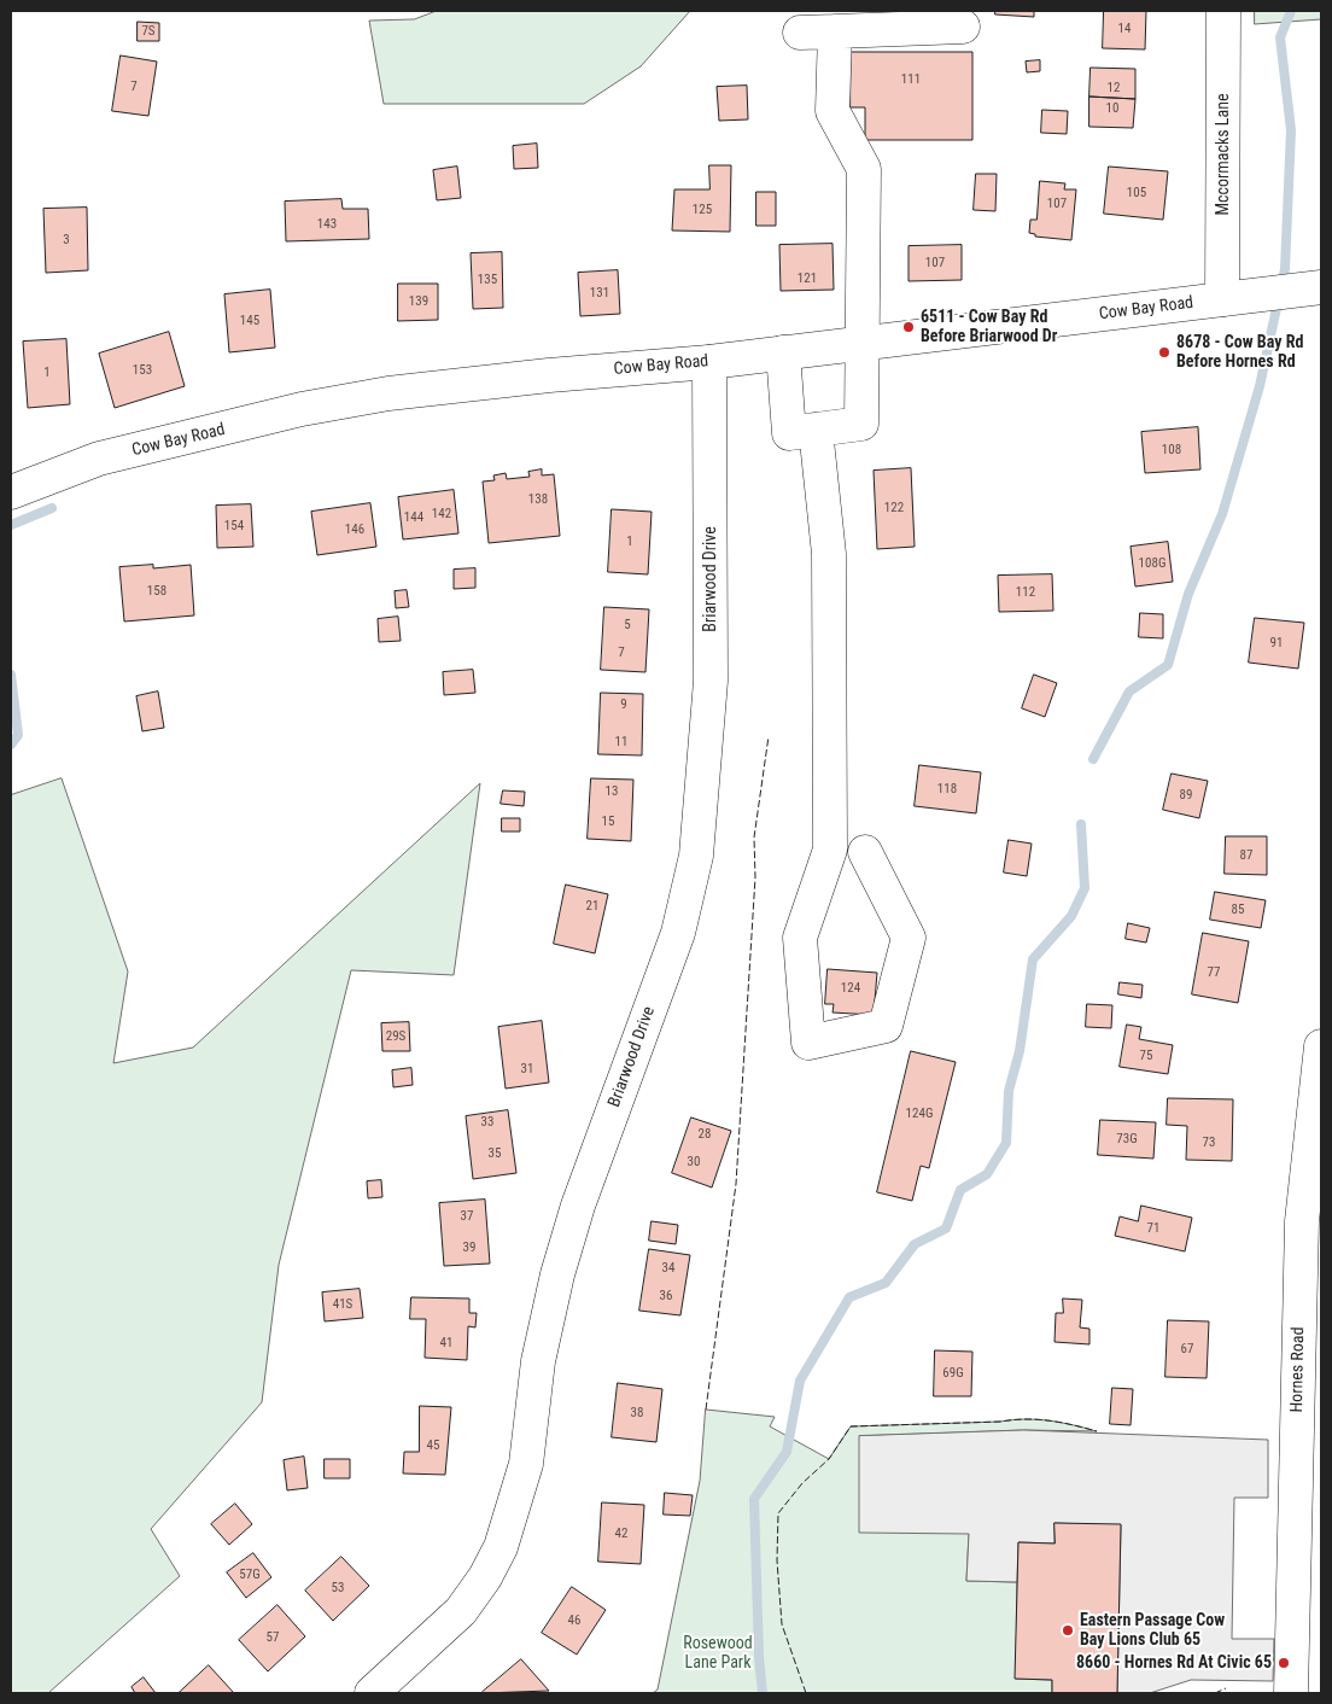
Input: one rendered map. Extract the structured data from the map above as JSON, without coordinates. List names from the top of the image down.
{
  "streets": {
    "street": [
      "Mccormacks Lane",
      "Cow Bay Road",
      "Briarwood Drive",
      "Hornes Road"
    ]
  },
  "crossings": [
    ["Mccormacks Lane", "Cow Bay Road"],
    ["Cow Bay Road", "Briarwood Drive"]
  ],
  "parks": ["Rosewood Lane Park"],
  "places": [
    "6511 - Cow Bay Rd Before Briarwood Dr",
    "8678 - Cow Bay Rd Before Hornes Rd",
    "Eastern Passage Cow Bay Lions Club 65",
    "8660 - Hornes Rd At Civic 65"
  ],
  "house_numbers": [
    "14",
    "7S",
    "111",
    "7",
    "12",
    "10",
    "105",
    "107",
    "125",
    "143",
    "3",
    "107",
    "121",
    "135",
    "131",
    "139",
    "145",
    "153",
    "1",
    "108",
    "138",
    "122",
    "142",
    "144",
    "154",
    "146",
    "1",
    "108G",
    "158",
    "112",
    "5",
    "91",
    "7",
    "9",
    "11",
    "118",
    "13",
    "89",
    "15",
    "87",
    "21",
    "85",
    "77",
    "124",
    "29S",
    "75",
    "31",
    "124G",
    "33",
    "28",
    "73G",
    "73",
    "35",
    "30",
    "37",
    "71",
    "39",
    "34",
    "36",
    "41S",
    "41",
    "67",
    "69G",
    "38",
    "45",
    "42",
    "57G",
    "53",
    "46",
    "57"
  ]
}
